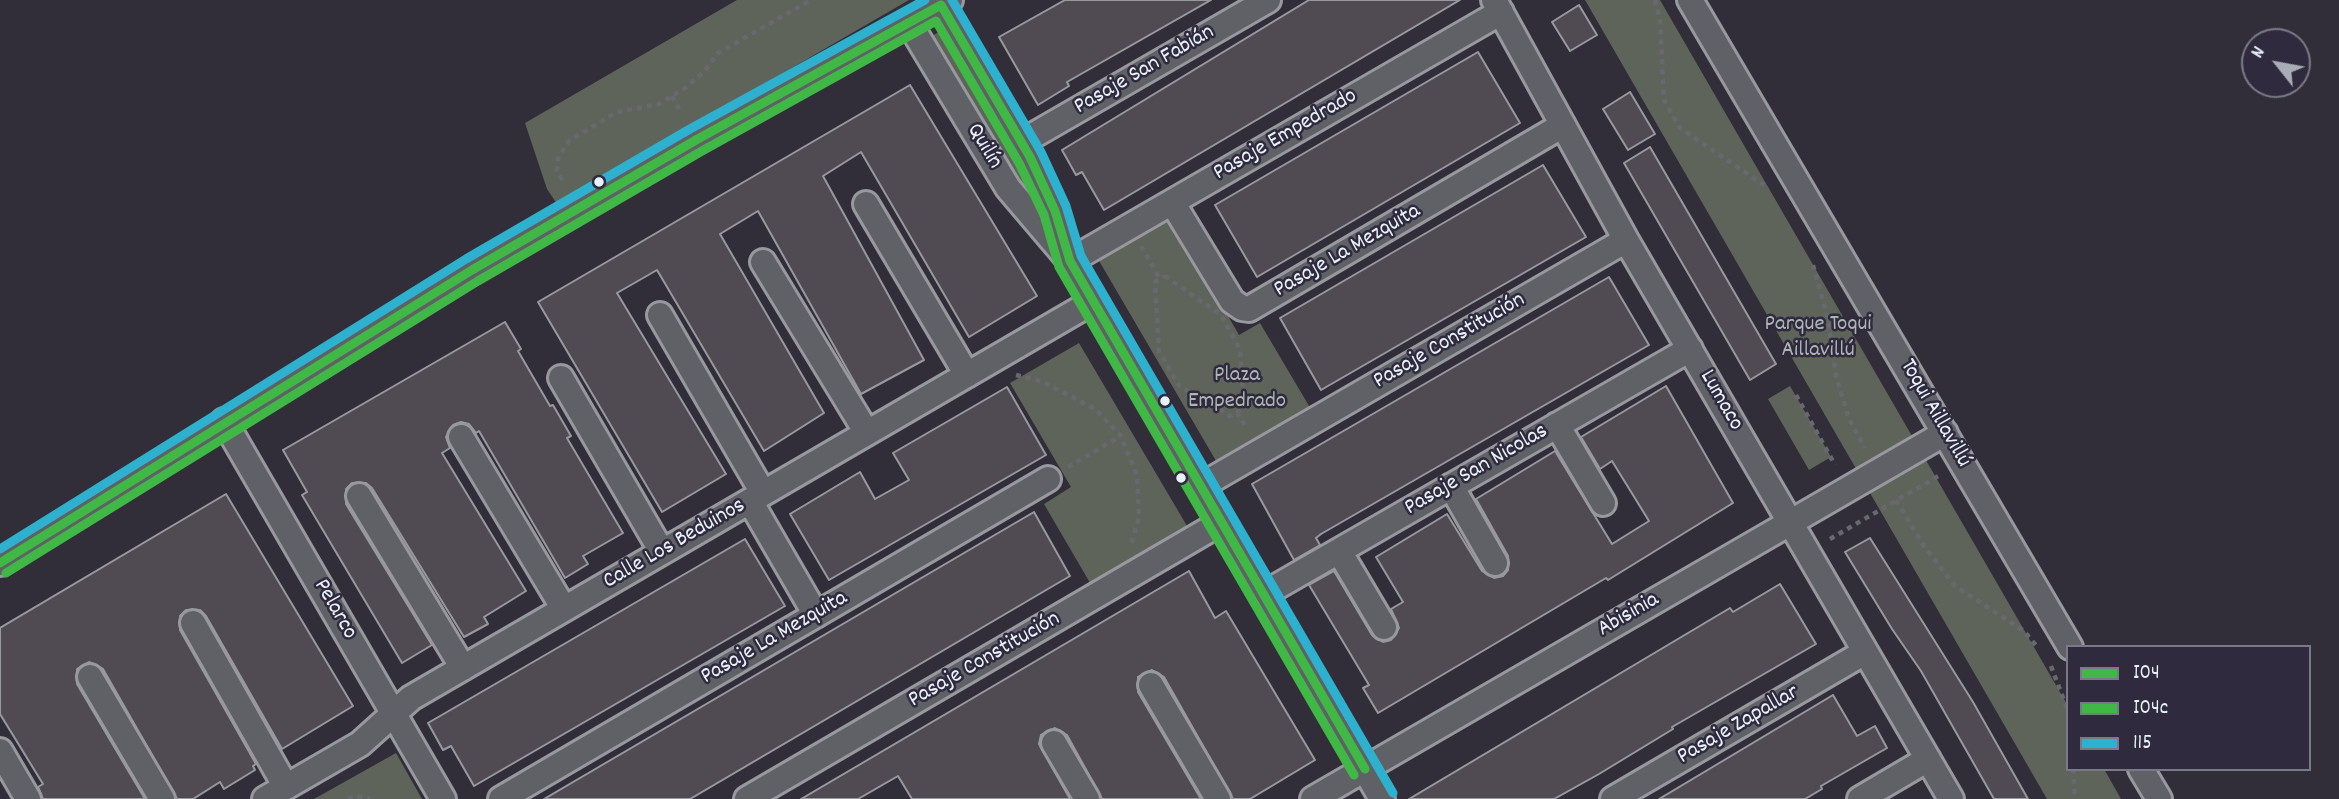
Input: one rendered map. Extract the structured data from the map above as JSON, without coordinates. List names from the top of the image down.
{
  "streets": {
    "street": [
      "Pasaje San Fabián",
      "Pasaje Empedrado",
      "Quilín",
      "Pasaje La Mezquita",
      "Pasaje Constitución",
      "Lumaco",
      "Toqui Aillavillú",
      "Pasaje San Nicolas",
      "Calle Los Beduinos",
      "Pelarco",
      "Abisinia",
      "Pasaje Zapallar"
    ]
  },
  "crossings": [
    ["Pasaje San Fabián", "Quilín"],
    ["Pasaje Empedrado", "Quilín"],
    ["Pasaje Empedrado", "Pasaje La Mezquita"],
    ["Pasaje Empedrado", "Lumaco"],
    ["Quilín", "Pasaje Constitución"],
    ["Quilín", "Pasaje San Nicolas"],
    ["Quilín", "Calle Los Beduinos"],
    ["Quilín", "Abisinia"],
    ["Pasaje La Mezquita", "Lumaco"],
    ["Pasaje Constitución", "Lumaco"],
    ["Lumaco", "Pasaje San Nicolas"],
    ["Lumaco", "Abisinia"],
    ["Lumaco", "Pasaje Zapallar"],
    ["Toqui Aillavillú", "Abisinia"],
    ["Calle Los Beduinos", "Pelarco"]
  ],
  "parks": ["Parque Toqui Aillavillú", "Plaza Empedrado"],
  "lines": ["transit line 115", "transit line I04", "transit line I04c"],
  "legend": ["I04", "I04c", "115"],
  "north": "top left"
}
